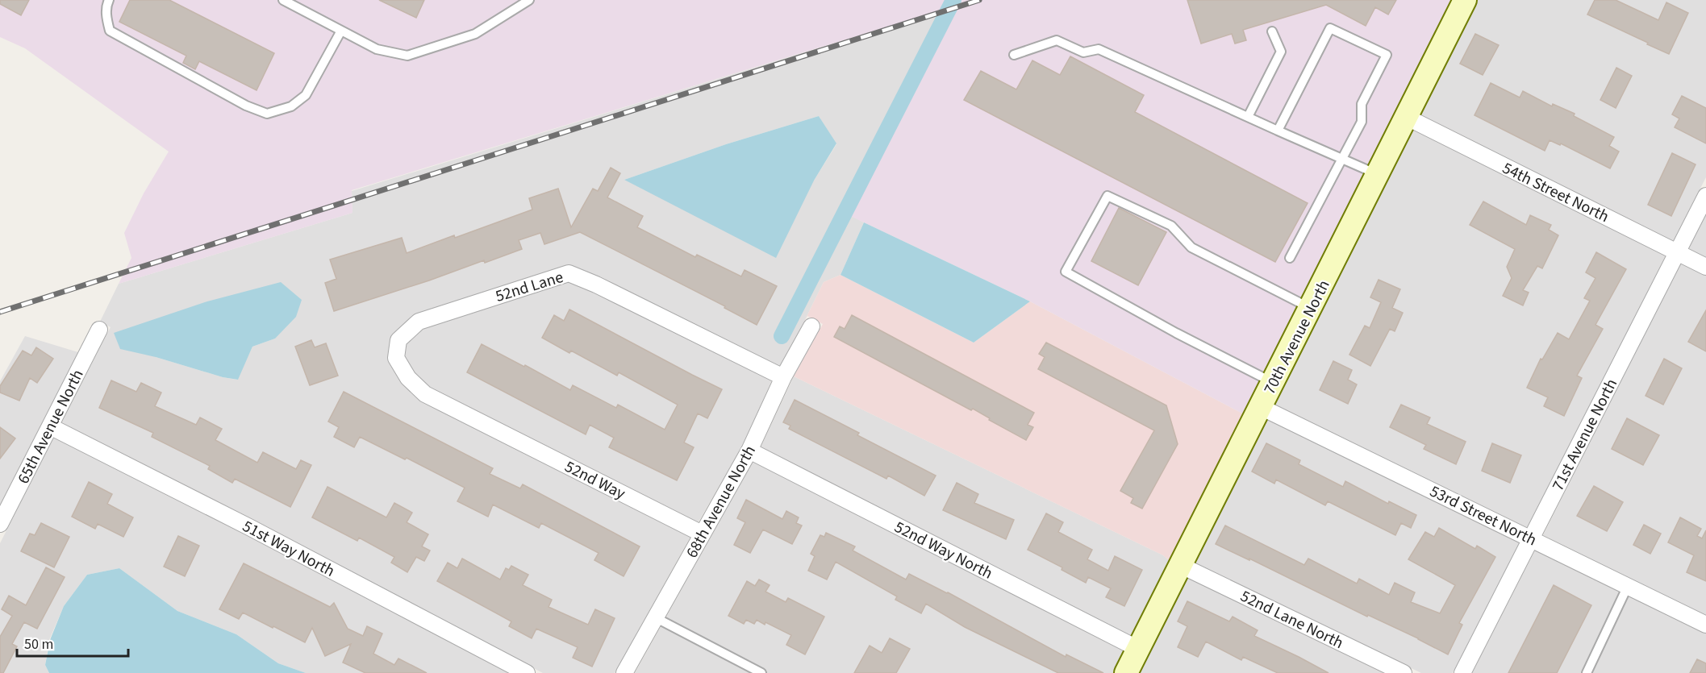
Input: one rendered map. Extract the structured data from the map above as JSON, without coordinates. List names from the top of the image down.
{
  "streets": {
    "street": [
      "54th Street North",
      "52nd Lane",
      "70th Avenue North",
      "65th Avenue North",
      "71st Avenue North",
      "52nd Way",
      "68th Avenue North",
      "53rd Street North",
      "51st Way North",
      "52nd Way North",
      "52nd Lane North"
    ]
  },
  "crossings": [
    ["54th Street North", "70th Avenue North"],
    ["54th Street North", "71st Avenue North"],
    ["52nd Lane", "52nd Way"],
    ["52nd Lane", "68th Avenue North"],
    ["70th Avenue North", "53rd Street North"],
    ["70th Avenue North", "52nd Way North"],
    ["70th Avenue North", "52nd Lane North"],
    ["65th Avenue North", "51st Way North"],
    ["71st Avenue North", "53rd Street North"],
    ["52nd Way", "68th Avenue North"],
    ["68th Avenue North", "52nd Way North"]
  ],
  "scale_bar": "50 m"
}
